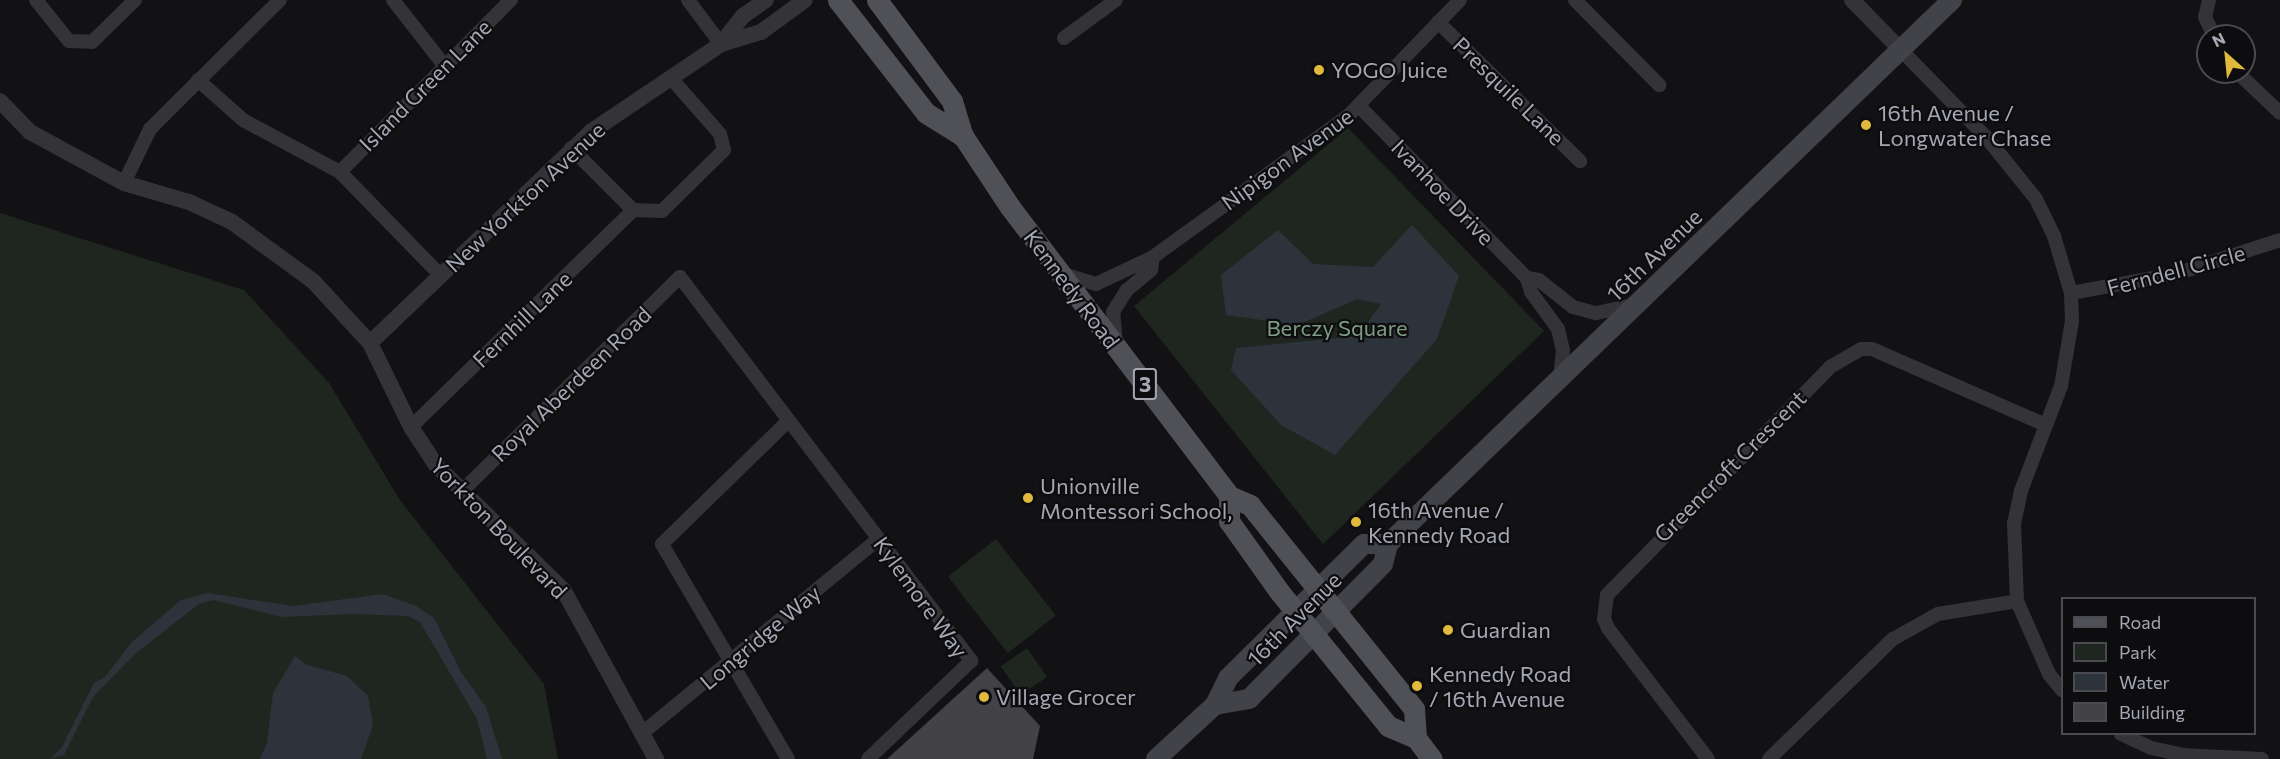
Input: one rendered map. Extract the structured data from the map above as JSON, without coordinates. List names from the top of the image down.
{
  "streets": {
    "main road": ["16th Avenue", "Kennedy Road", "3"],
    "street": [
      "Island Green Lane",
      "Presquile Lane",
      "Nipigon Avenue",
      "Ivanhoe Drive",
      "New Yorkton Avenue",
      "Ferndell Circle",
      "Fernhill Lane",
      "Royal Aberdeen Road",
      "Greencroft Crescent",
      "Yorkton Boulevard",
      "Kylemore Way",
      "Longridge Way"
    ]
  },
  "crossings": [
    ["Presquile Lane", "Nipigon Avenue"],
    ["Nipigon Avenue", "Ivanhoe Drive"],
    ["Nipigon Avenue", "Kennedy Road"],
    ["Ivanhoe Drive", "16th Avenue"],
    ["New Yorkton Avenue", "Yorkton Boulevard"],
    ["16th Avenue", "Kennedy Road"],
    ["Fernhill Lane", "Yorkton Boulevard"],
    ["Royal Aberdeen Road", "Yorkton Boulevard"],
    ["Royal Aberdeen Road", "Kylemore Way"],
    ["Yorkton Boulevard", "Longridge Way"],
    ["Kylemore Way", "Longridge Way"]
  ],
  "parks": ["Berczy Square"],
  "places": [
    "YOGO Juice",
    "16th Avenue / Longwater Chase",
    "Unionville Montessori School,",
    "16th Avenue / Kennedy Road",
    "Guardian",
    "Kennedy Road / 16th Avenue",
    "Village Grocer"
  ],
  "legend": [
    "Road",
    "Park",
    "Water",
    "Building"
  ],
  "north": "top left"
}
